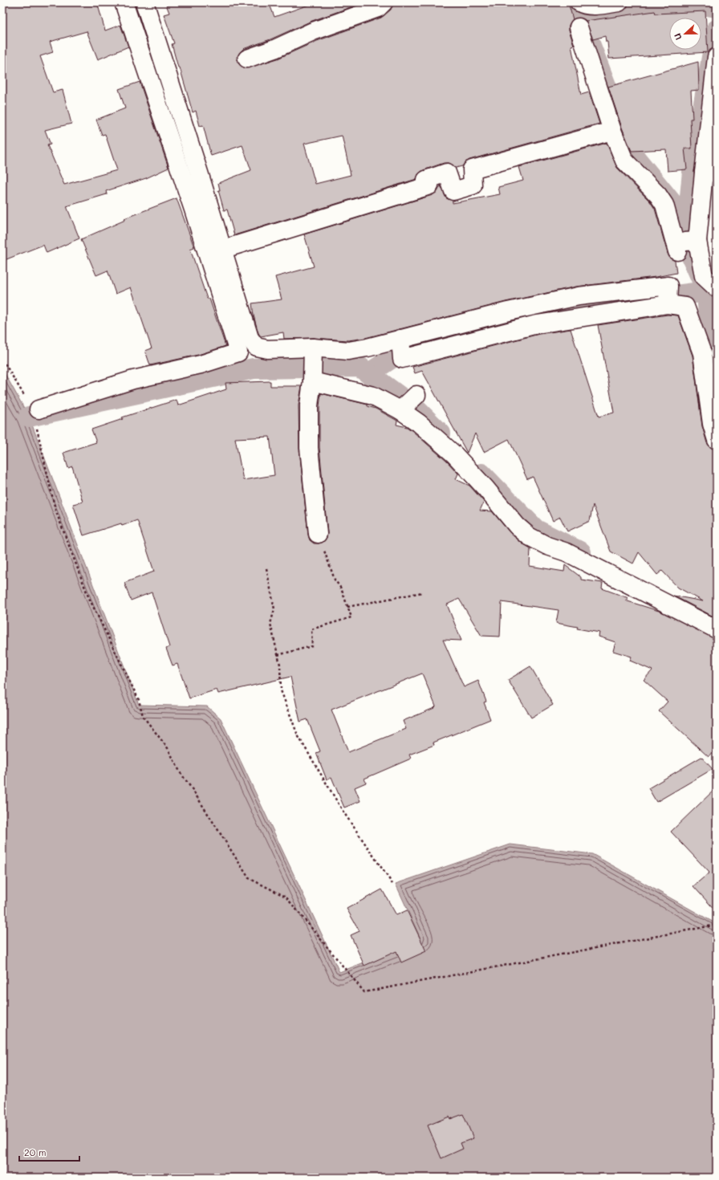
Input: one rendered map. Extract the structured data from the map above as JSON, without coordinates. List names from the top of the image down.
{
  "scale_bar": "20 m",
  "north": "left"
}
